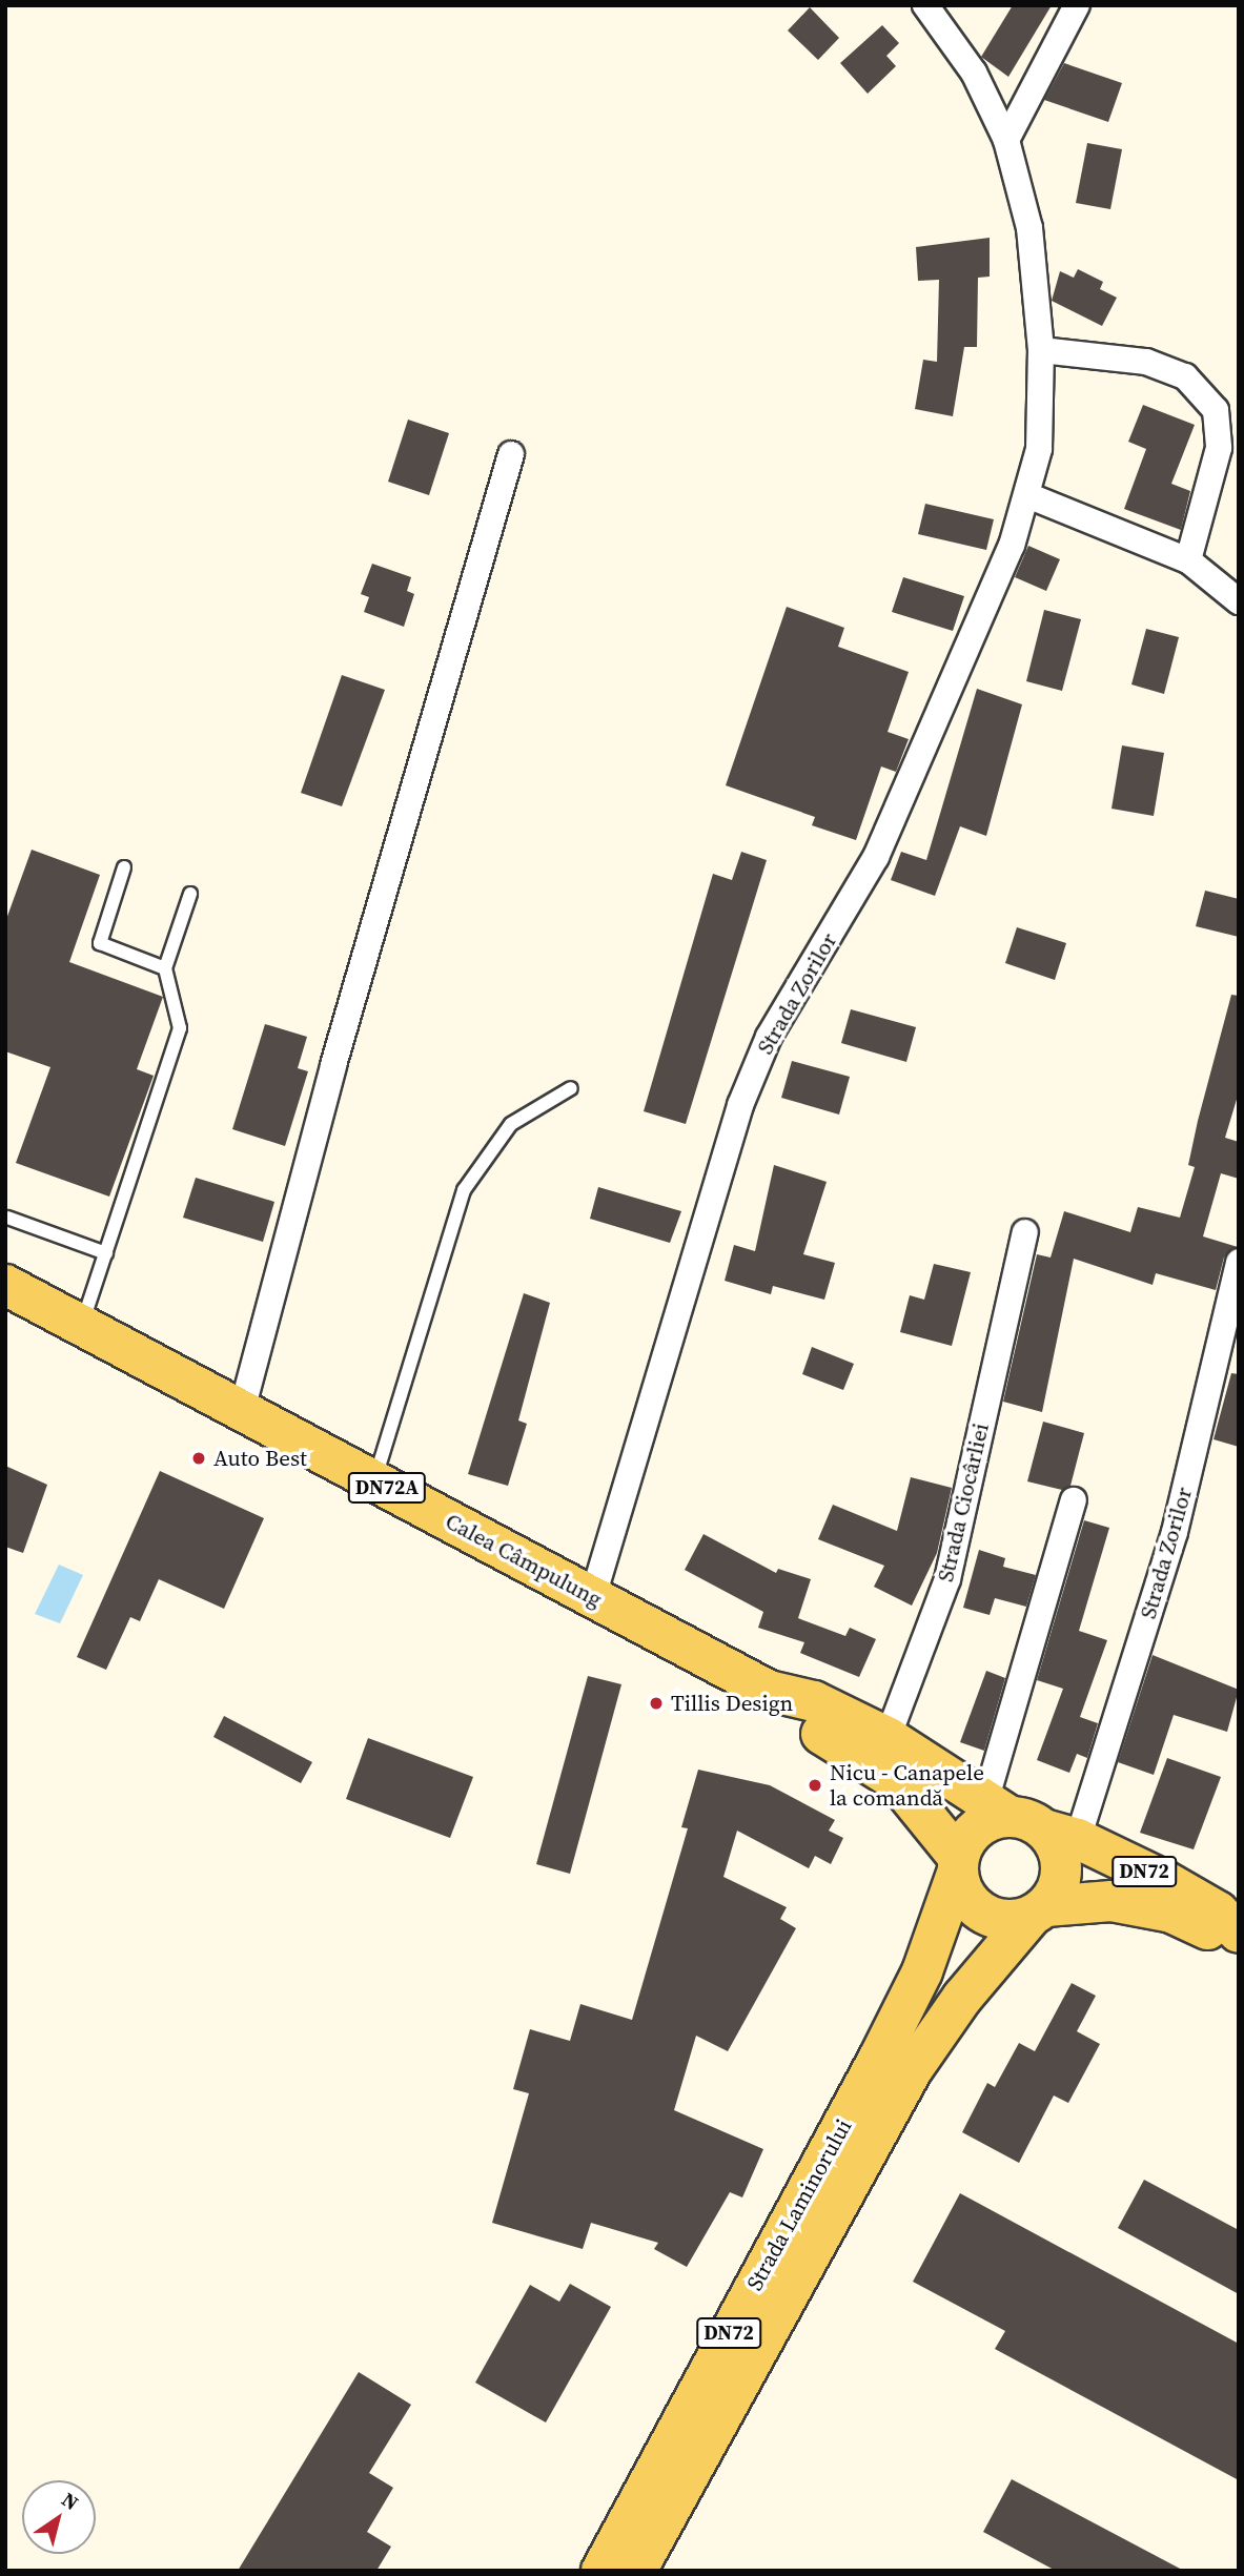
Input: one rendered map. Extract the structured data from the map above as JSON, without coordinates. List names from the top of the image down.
{
  "streets": {
    "main road": [
      "DN72A",
      "Calea Câmpulung",
      "DN72",
      "Strada Laminorului"
    ],
    "street": ["Strada Zorilor", "Strada Ciocârliei"]
  },
  "crossings": [
    ["Strada Zorilor", "Calea Câmpulung"],
    ["Strada Zorilor", "DN72"],
    ["Strada Zorilor", "Strada Laminorului"],
    ["Strada Ciocârliei", "Calea Câmpulung"],
    ["Calea Câmpulung", "DN72"],
    ["Calea Câmpulung", "Strada Laminorului"],
    ["DN72", "Strada Laminorului"]
  ],
  "places": ["Auto Best", "Tillis Design", "Nicu - Canapele la comandă"],
  "north": "top right"
}
